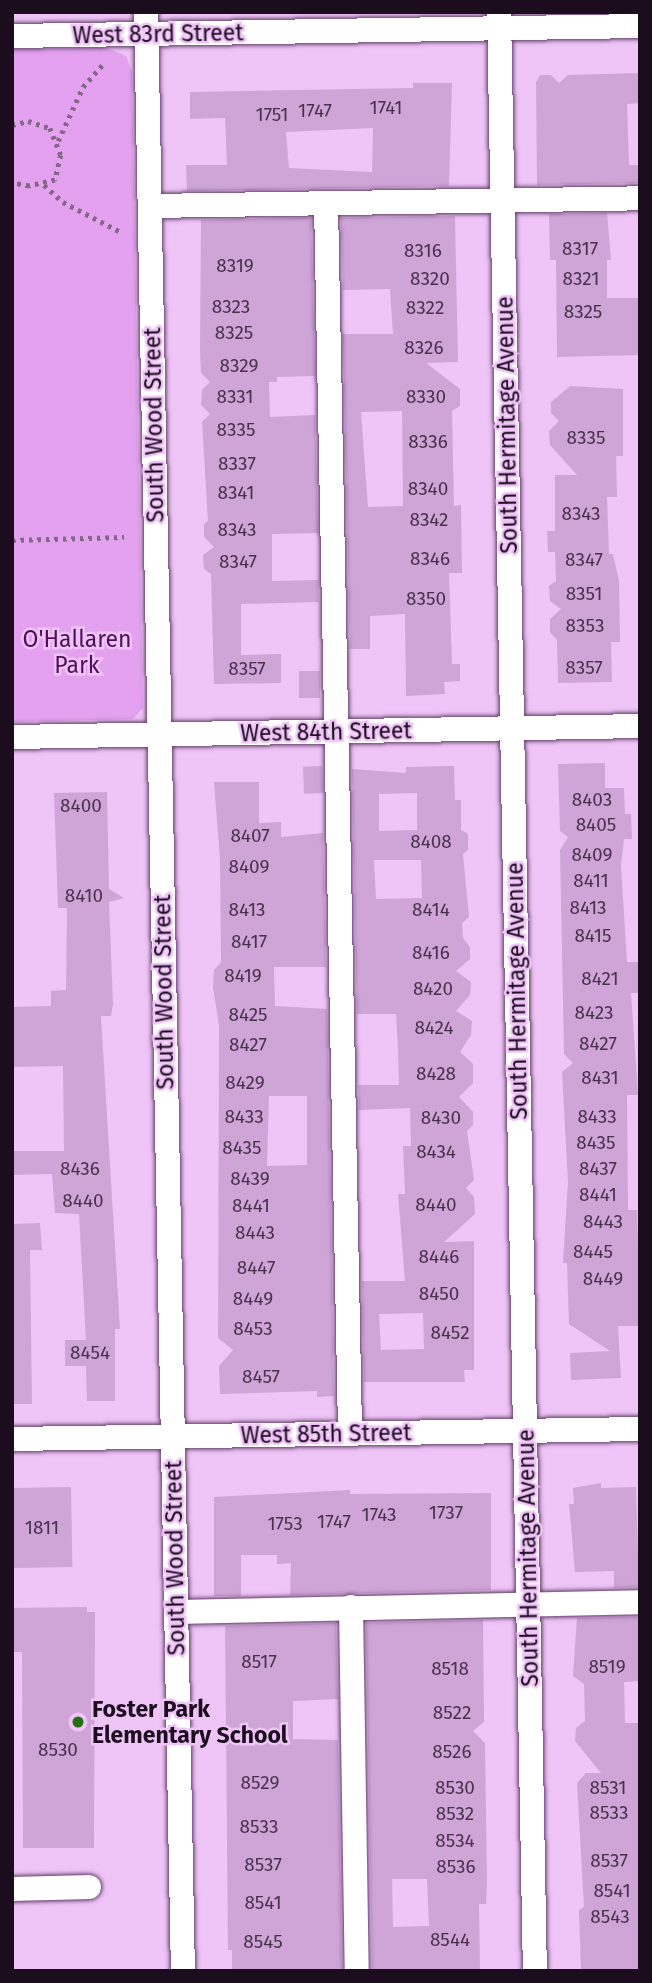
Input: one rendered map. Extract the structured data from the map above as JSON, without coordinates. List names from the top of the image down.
{
  "streets": {
    "street": [
      "West 83rd Street",
      "South Wood Street",
      "South Hermitage Avenue",
      "West 84th Street",
      "West 85th Street"
    ]
  },
  "crossings": [
    ["West 83rd Street", "South Wood Street"],
    ["West 83rd Street", "South Hermitage Avenue"],
    ["South Wood Street", "West 84th Street"],
    ["South Wood Street", "West 85th Street"],
    ["South Hermitage Avenue", "West 84th Street"],
    ["South Hermitage Avenue", "West 85th Street"]
  ],
  "parks": ["O'Hallaren Park"],
  "places": ["Foster Park Elementary School"],
  "house_numbers": [
    "1741",
    "1747",
    "1751",
    "8317",
    "8316",
    "8319",
    "8320",
    "8321",
    "8323",
    "8322",
    "8325",
    "8325",
    "8326",
    "8329",
    "8331",
    "8330",
    "8335",
    "8335",
    "8336",
    "8337",
    "8340",
    "8341",
    "8343",
    "8342",
    "8343",
    "8346",
    "8347",
    "8347",
    "8351",
    "8350",
    "8353",
    "8357",
    "8357",
    "8403",
    "8400",
    "8405",
    "8407",
    "8408",
    "8409",
    "8409",
    "8411",
    "8410",
    "8413",
    "8413",
    "8414",
    "8415",
    "8417",
    "8416",
    "8419",
    "8421",
    "8420",
    "8423",
    "8425",
    "8424",
    "8427",
    "8427",
    "8428",
    "8431",
    "8429",
    "8433",
    "8433",
    "8430",
    "8435",
    "8435",
    "8434",
    "8436",
    "8437",
    "8439",
    "8441",
    "8440",
    "8440",
    "8441",
    "8443",
    "8443",
    "8445",
    "8446",
    "8447",
    "8449",
    "8450",
    "8449",
    "8453",
    "8452",
    "8454",
    "8457",
    "1737",
    "1743",
    "1747",
    "1753",
    "1811",
    "8517",
    "8519",
    "8518",
    "8522",
    "8530",
    "8526",
    "8529",
    "8530",
    "8531",
    "8533",
    "8532",
    "8533",
    "8534",
    "8537",
    "8537",
    "8536",
    "8541",
    "8541",
    "8543",
    "8544",
    "8545"
  ]
}
